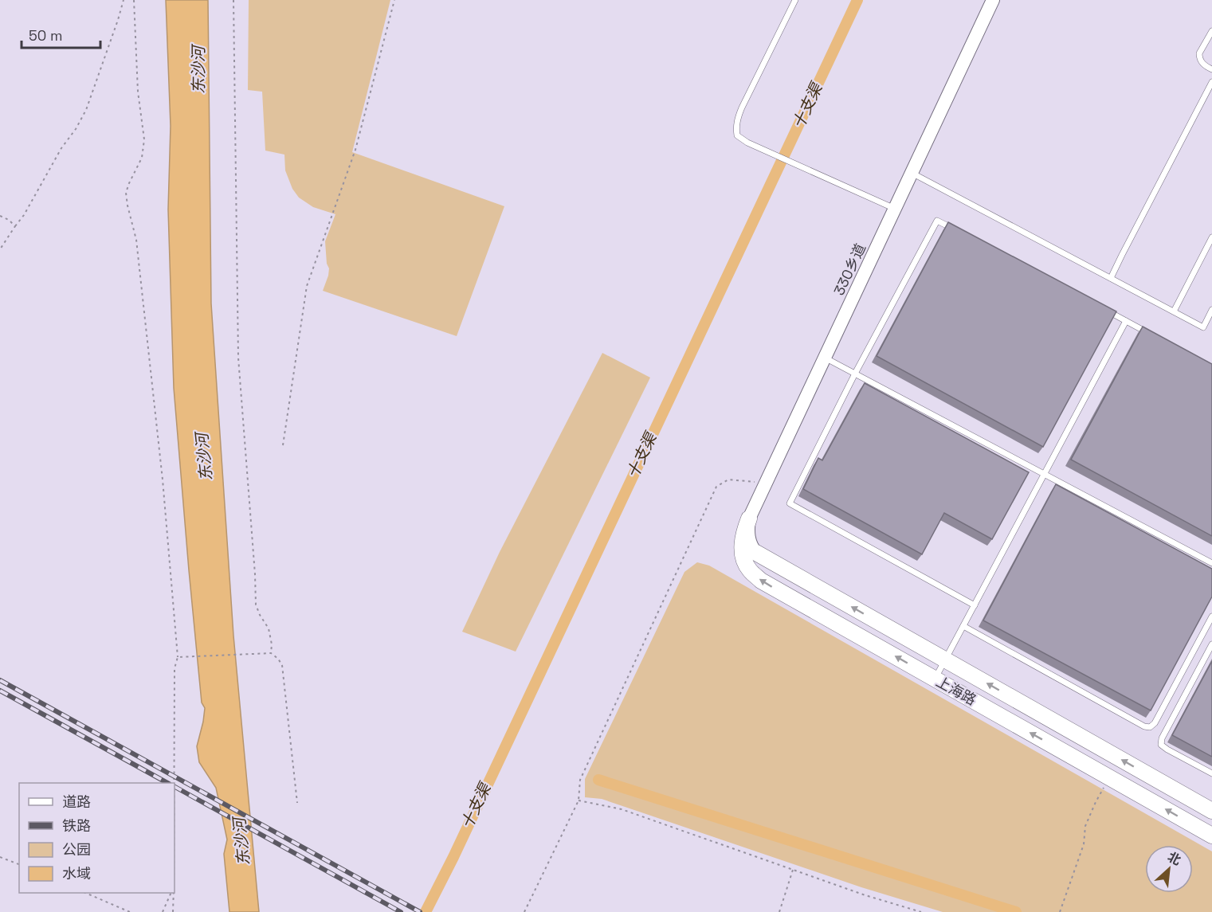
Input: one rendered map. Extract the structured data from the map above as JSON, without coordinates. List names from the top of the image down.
{
  "streets": {
    "main road": ["上海路"],
    "street": ["330乡道"]
  },
  "crossings": [
    ["330乡道", "上海路"]
  ],
  "one_way": ["上海路"],
  "water": ["东沙河", "十支渠"],
  "legend": [
    "道路",
    "铁路",
    "公园",
    "水域"
  ],
  "scale_bar": "50 m",
  "north": "top right"
}
